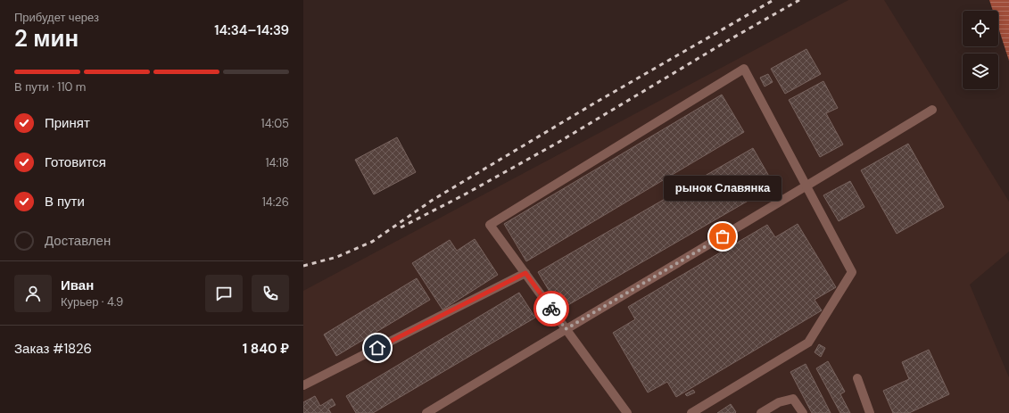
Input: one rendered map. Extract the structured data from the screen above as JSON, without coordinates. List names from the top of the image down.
{
  "places": ["рынок Славянка"],
  "page": {
    "heading": ["2 мин", "Прибудет через", "14:34–14:39"],
    "panel": [
      "Иван",
      "Курьер · 4.9",
      "Заказ #1826",
      "1 840 ₽"
    ],
    "bar": "В пути · 110 m",
    "list": [
      ["Принят", "14:05"],
      ["Готовится", "14:18"],
      ["В пути", "14:26"],
      "Доставлен"
    ],
    "bubble": "рынок Славянка"
  }
}
